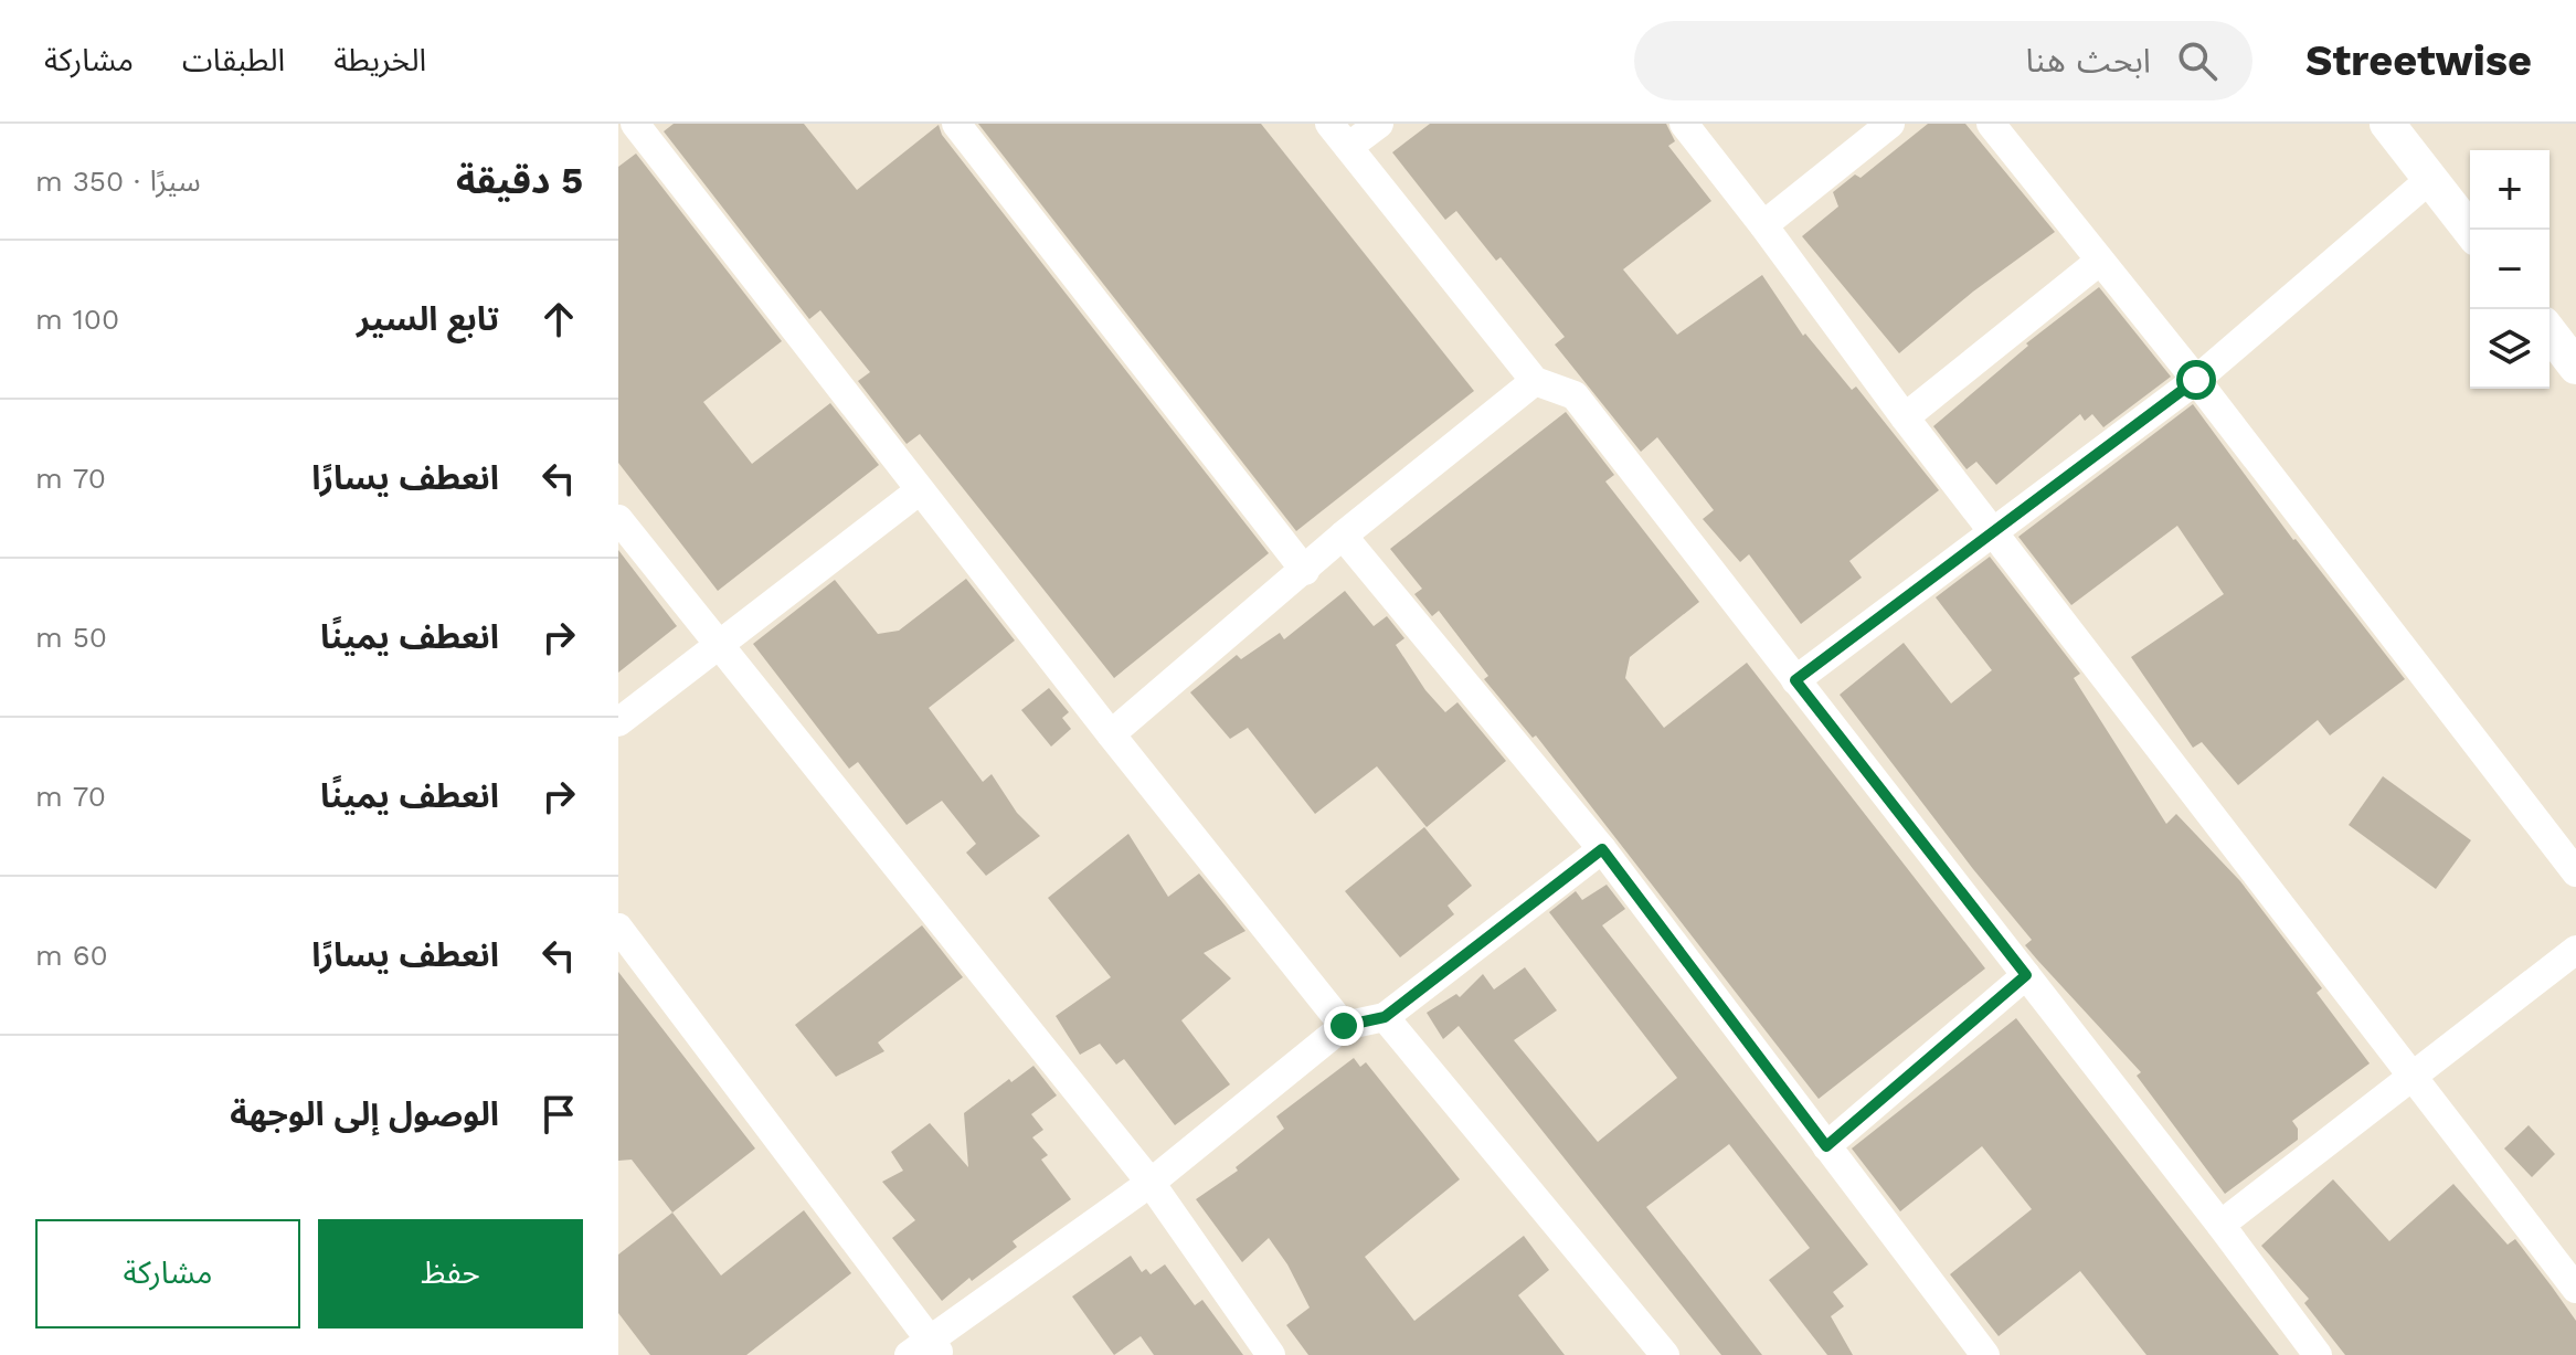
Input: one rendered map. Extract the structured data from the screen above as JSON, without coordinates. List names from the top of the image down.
{
  "page": {
    "header": "Streetwise",
    "search": "ابحث هنا",
    "nav": ["الخريطة", "الطبقات", "مشاركة"],
    "heading": ["5 دقيقة", "سيرًا · 350 m"],
    "map_buttons": ["+", "−"],
    "list": [
      ["تابع السير", "100 m"],
      ["انعطف يسارًا", "70 m"],
      ["انعطف يمينًا", "50 m"],
      ["انعطف يمينًا", "70 m"],
      ["انعطف يسارًا", "60 m"],
      "الوصول إلى الوجهة"
    ],
    "buttons": ["حفظ", "مشاركة"]
  }
}
